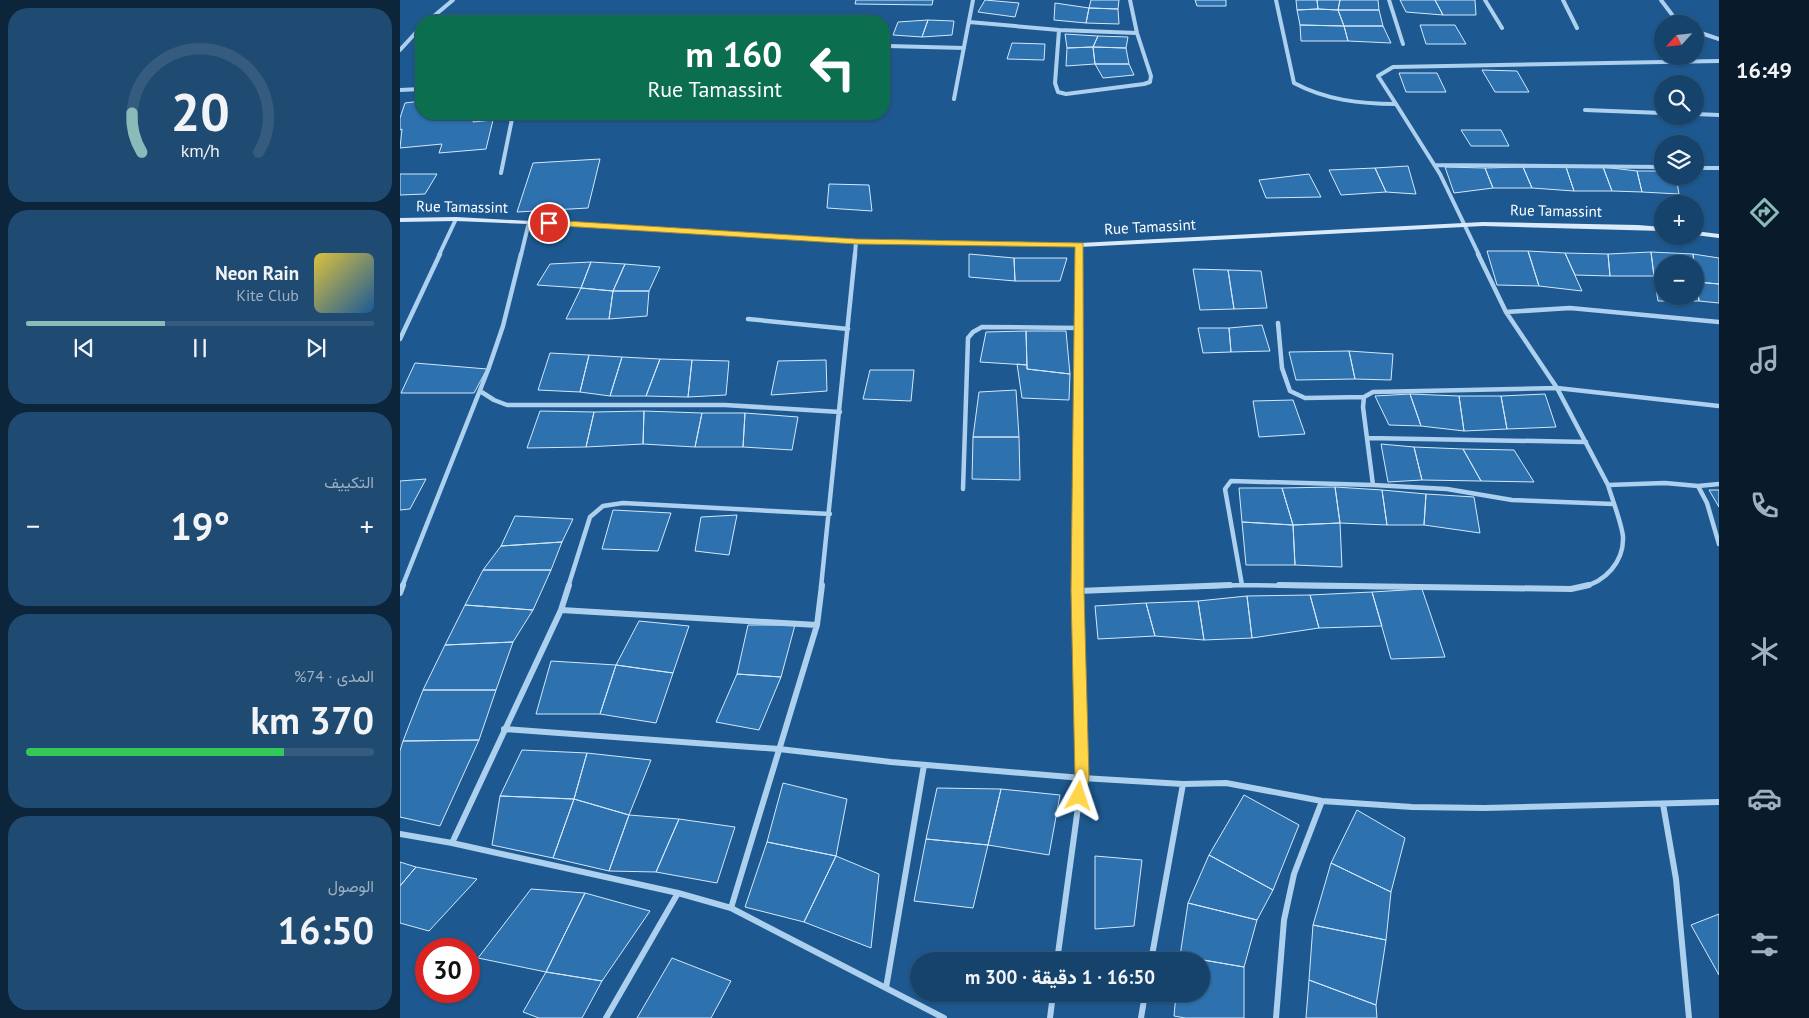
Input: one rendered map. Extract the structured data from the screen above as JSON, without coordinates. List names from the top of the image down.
{
  "streets": {
    "main road": ["Rue Tamassint"]
  },
  "north": "bottom left",
  "page": {
    "tabs": "16:49",
    "map_buttons": ["+", "−"],
    "turn": ["160 m", "Rue Tamassint"],
    "song": ["Neon Rain", "Kite Club"],
    "tile": [
      "التكييف",
      ["المدى · 74%", "370 km"],
      ["الوصول", "16:50"]
    ],
    "heat": ["−", "19°", "+"],
    "limit": "30",
    "trip": "16:50 · 1 دقيقة · 300 m",
    "gauge": ["20", "km/h"]
  }
}
